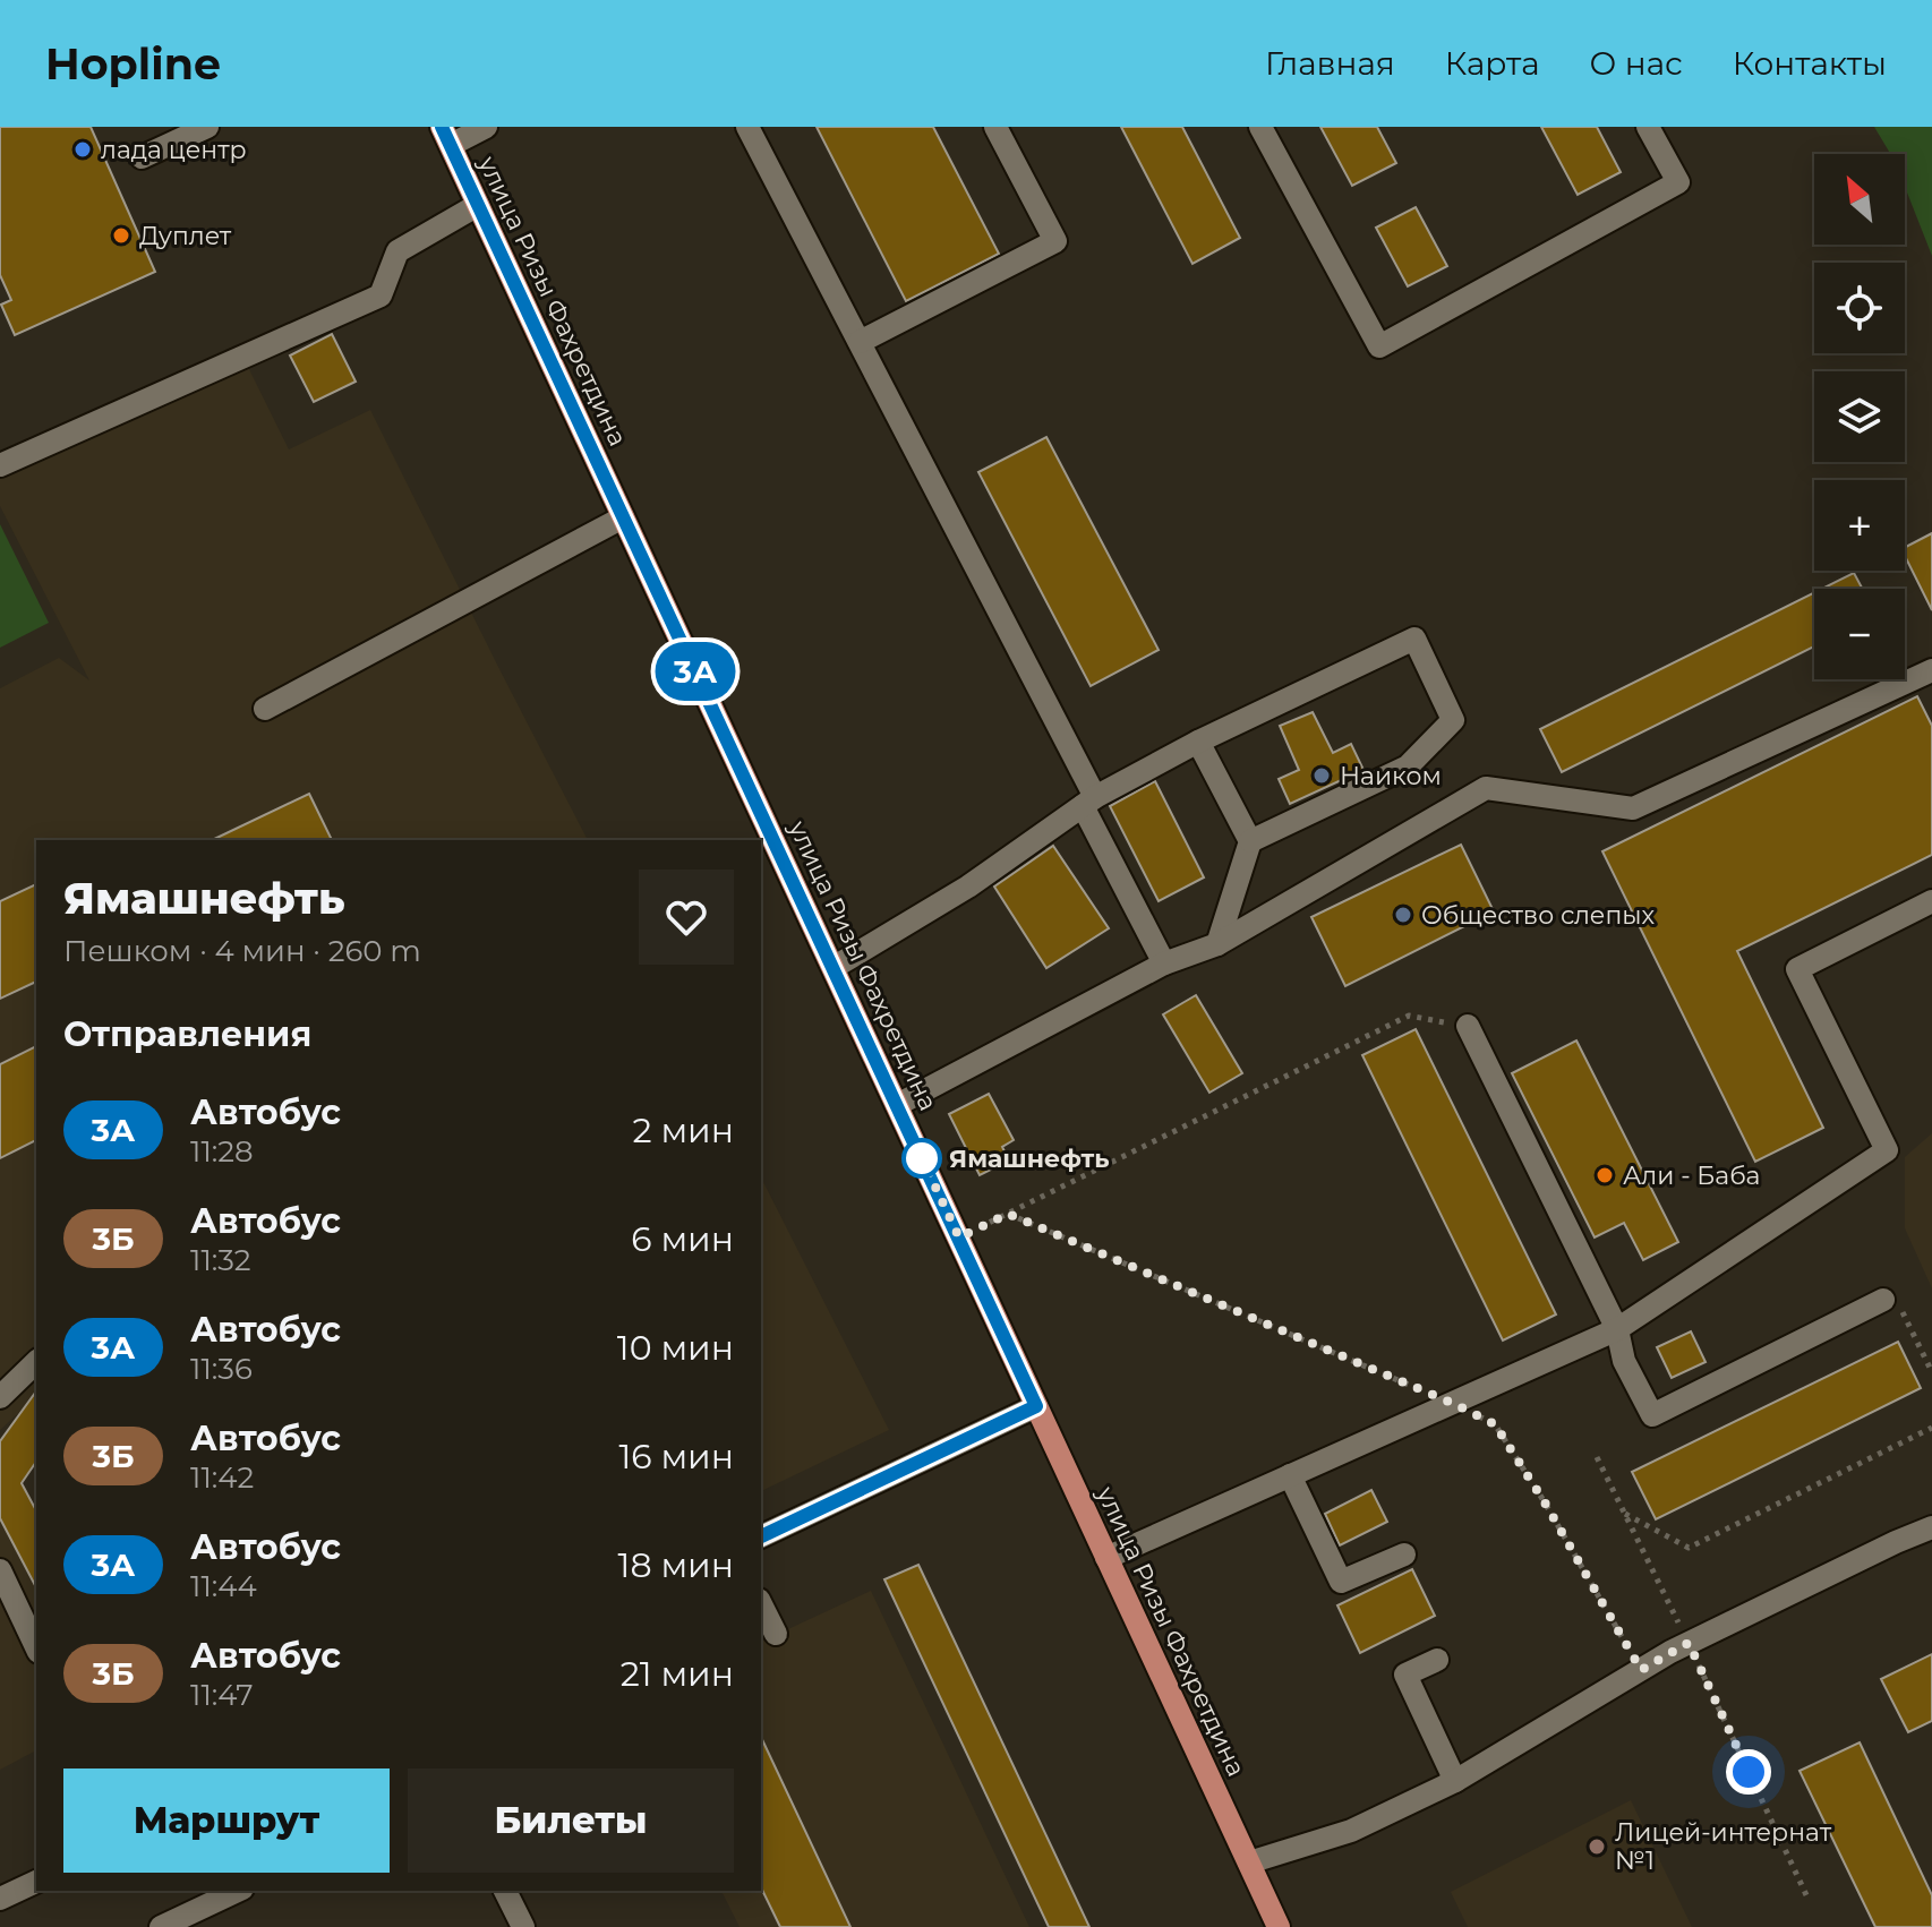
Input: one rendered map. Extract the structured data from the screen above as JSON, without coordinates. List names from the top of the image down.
{
  "streets": {
    "main road": ["улица Ризы Фахретдина"]
  },
  "places": [
    "лада центр",
    "Дуплет",
    "Наиком",
    "Общество слепых",
    "Ямашнефть",
    "Али - Баба",
    "Лицей-интернат №1"
  ],
  "lines": ["bus line 3А"],
  "north": "top left",
  "page": {
    "header": "Hopline",
    "nav": [
      "Главная",
      "Карта",
      "О нас",
      "Контакты"
    ],
    "on_map": "3А",
    "map_buttons": ["+", "−"],
    "heading": [
      ["Ямашнефть", "Пешком · 4 мин · 260 m"],
      "Отправления"
    ],
    "list": [
      {
        "mark": "3А",
        "name": "Автобус",
        "note": "11:28",
        "value": "2 мин"
      },
      {
        "mark": "3Б",
        "name": "Автобус",
        "note": "11:32",
        "value": "6 мин"
      },
      {
        "mark": "3А",
        "name": "Автобус",
        "note": "11:36",
        "value": "10 мин"
      },
      {
        "mark": "3Б",
        "name": "Автобус",
        "note": "11:42",
        "value": "16 мин"
      },
      {
        "mark": "3А",
        "name": "Автобус",
        "note": "11:44",
        "value": "18 мин"
      },
      {
        "mark": "3Б",
        "name": "Автобус",
        "note": "11:47",
        "value": "21 мин"
      }
    ],
    "buttons": ["Маршрут", "Билеты"]
  }
}
